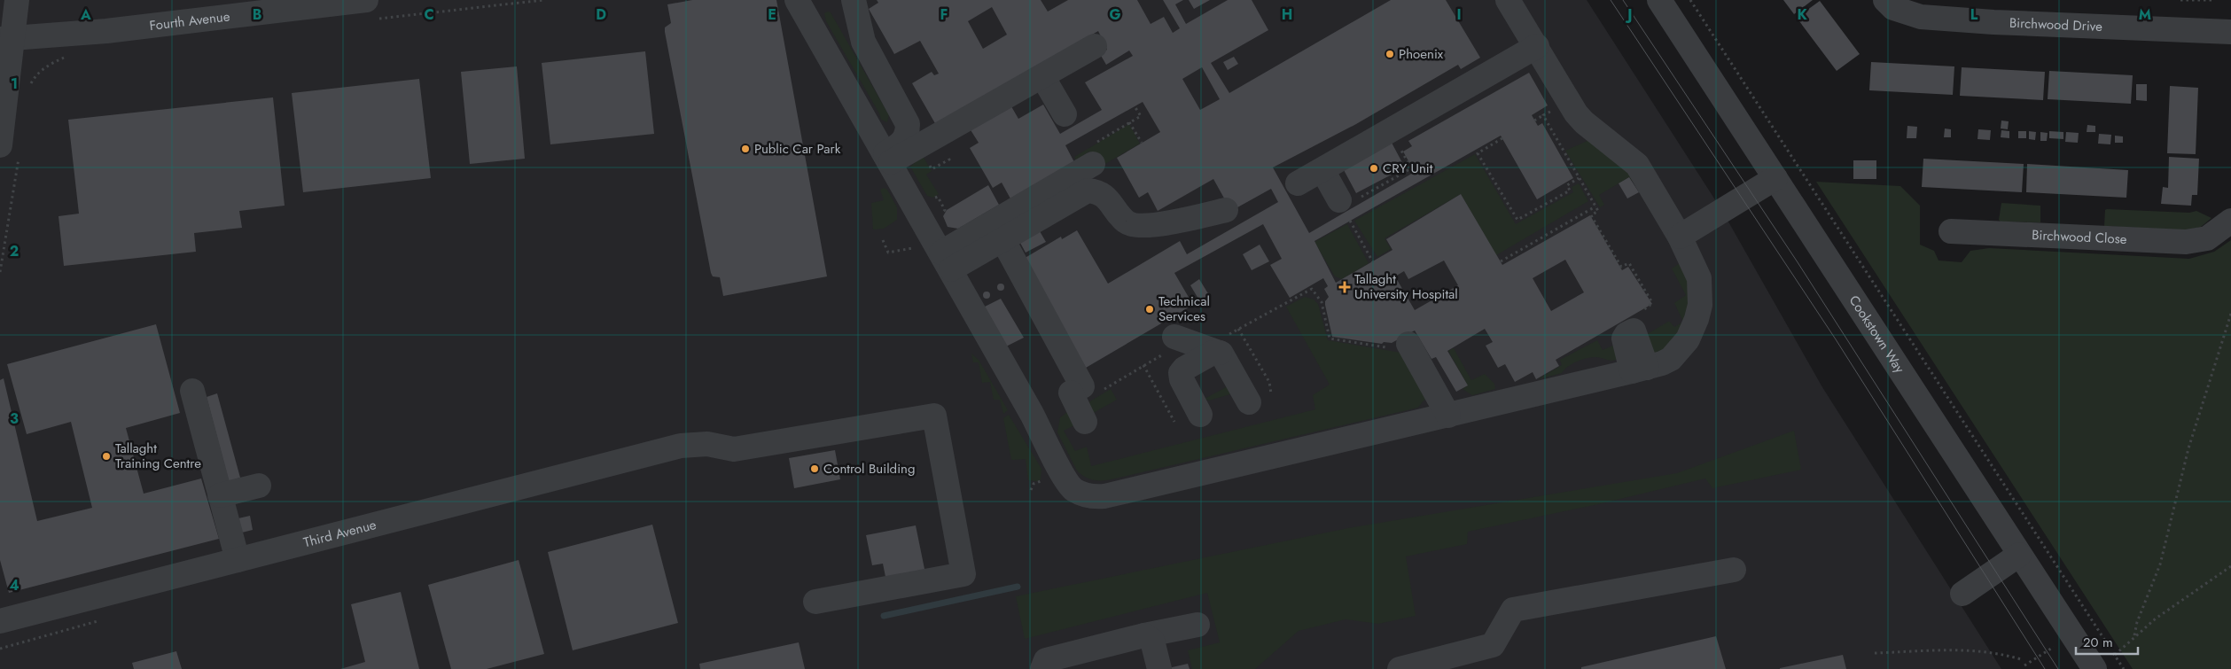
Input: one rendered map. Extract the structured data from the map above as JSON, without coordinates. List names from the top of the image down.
{
  "streets": {
    "street": [
      "Fourth Avenue",
      "Birchwood Drive",
      "Birchwood Close",
      "Cookstown Way",
      "Third Avenue"
    ]
  },
  "places": {
    "other": [
      "Phoenix",
      "Public Car Park",
      "CRY Unit",
      "Technical Services",
      "Tallaght Training Centre",
      "Control Building"
    ],
    "health": ["Tallaght University Hospital"]
  },
  "scale_bar": "20 m",
  "grid": {
    "columns": [
      "A",
      "B",
      "C",
      "D",
      "E",
      "F",
      "G",
      "H",
      "I",
      "J",
      "K",
      "L",
      "M"
    ],
    "rows": [
      "1",
      "2",
      "3",
      "4"
    ]
  }
}
